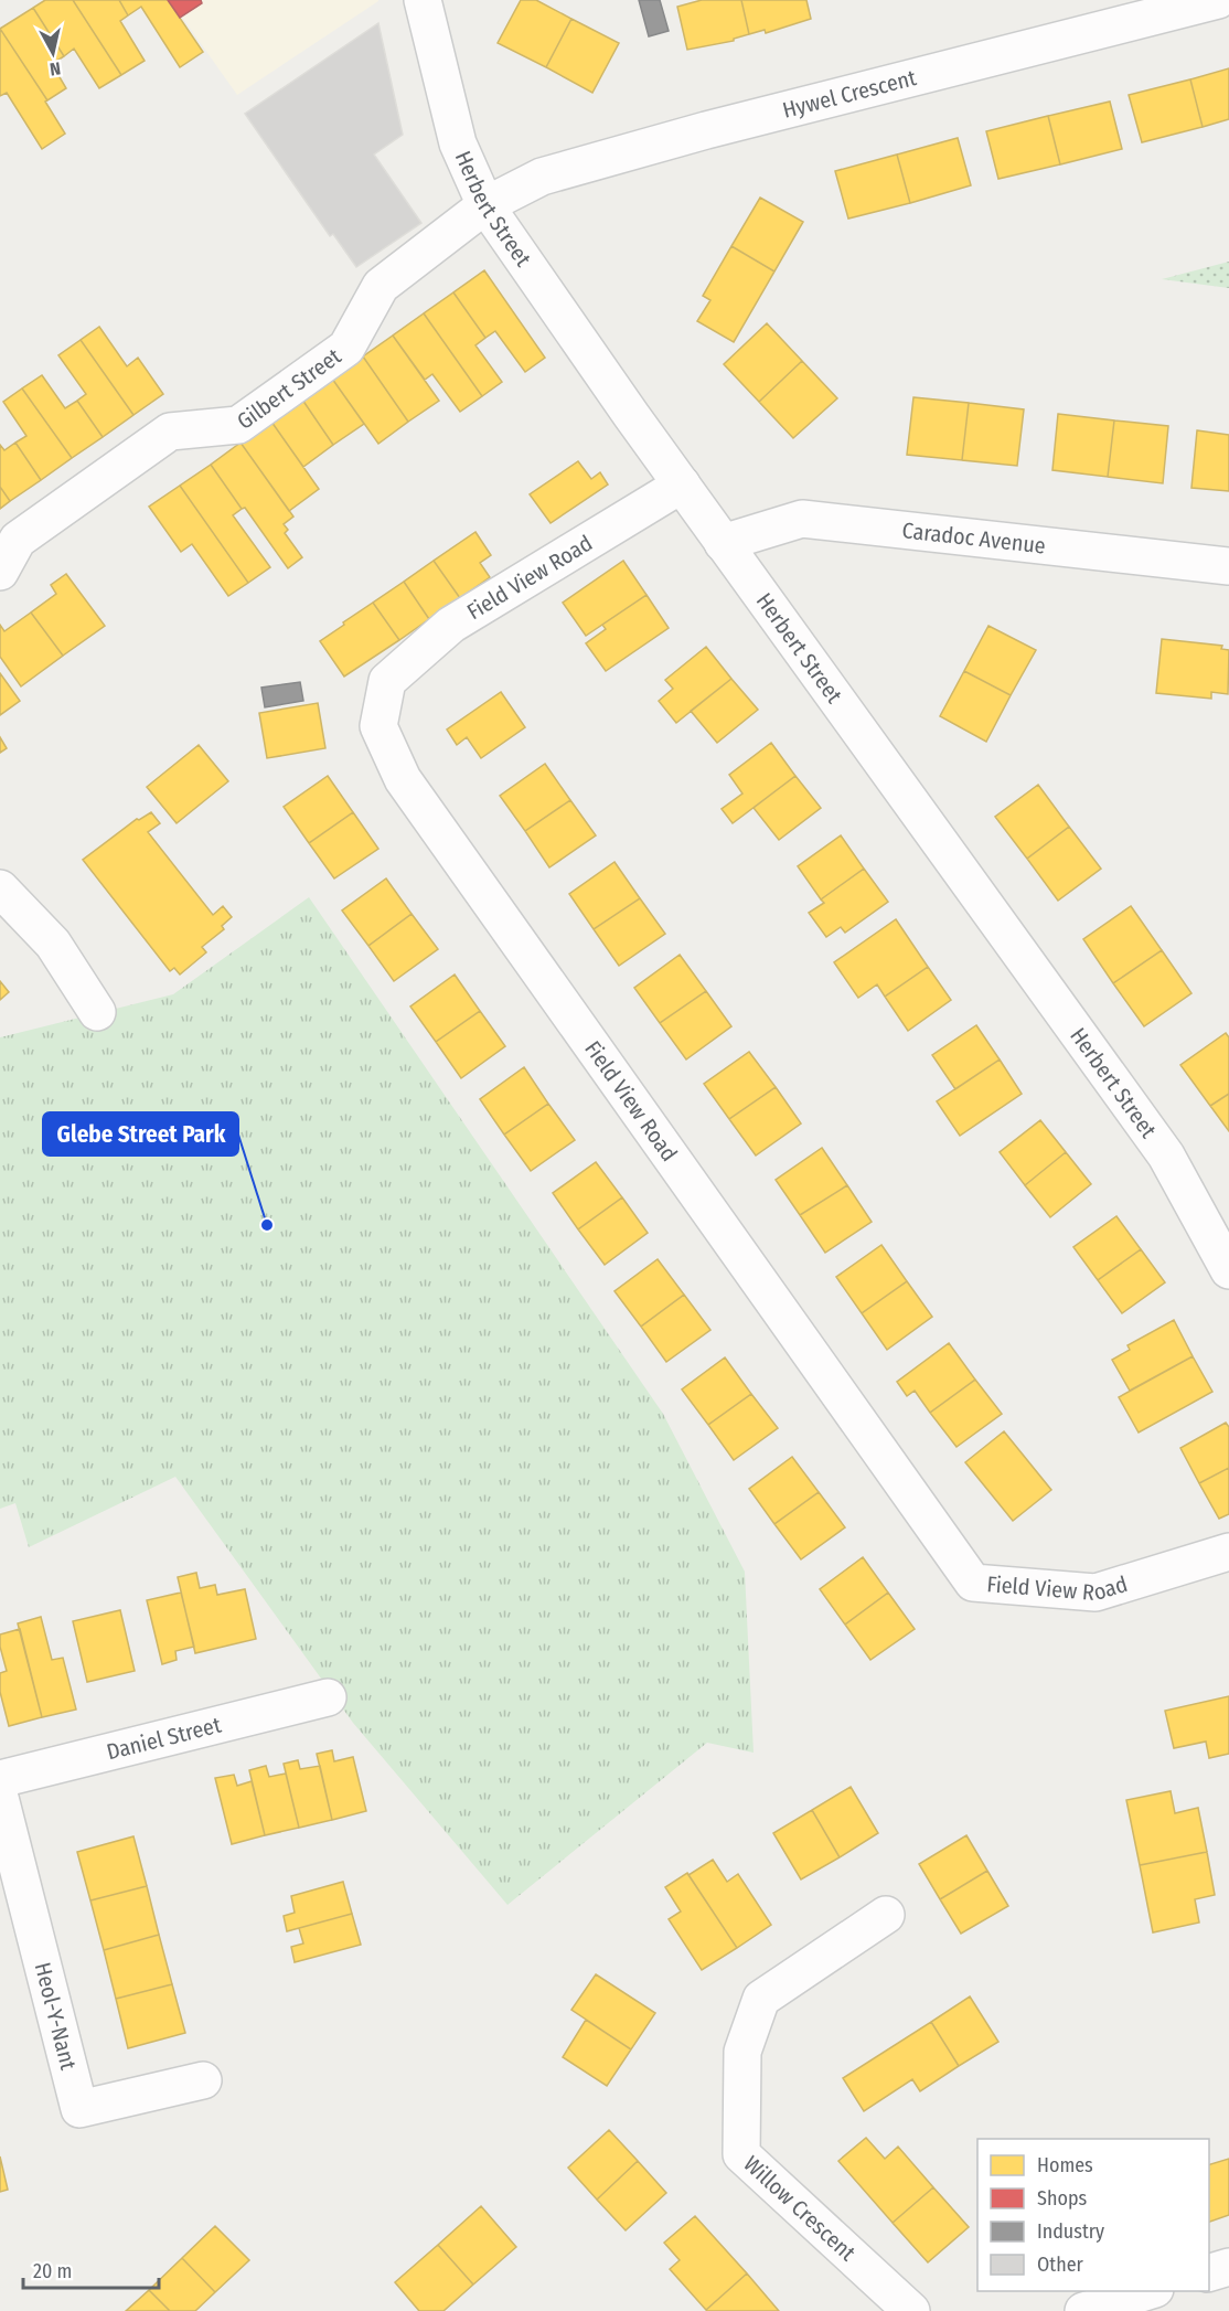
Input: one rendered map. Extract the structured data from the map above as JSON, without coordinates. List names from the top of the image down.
{
  "streets": {
    "street": [
      "Hywel Crescent",
      "Herbert Street",
      "Gilbert Street",
      "Caradoc Avenue",
      "Field View Road",
      "Daniel Street",
      "Heol-Y-Nant",
      "Willow Crescent"
    ]
  },
  "crossings": [
    ["Hywel Crescent", "Herbert Street"],
    ["Hywel Crescent", "Gilbert Street"],
    ["Herbert Street", "Gilbert Street"],
    ["Herbert Street", "Caradoc Avenue"],
    ["Herbert Street", "Field View Road"]
  ],
  "places": ["Glebe Street Park"],
  "legend": [
    "Homes",
    "Shops",
    "Industry",
    "Other"
  ],
  "scale_bar": "20 m",
  "north": "bottom"
}
